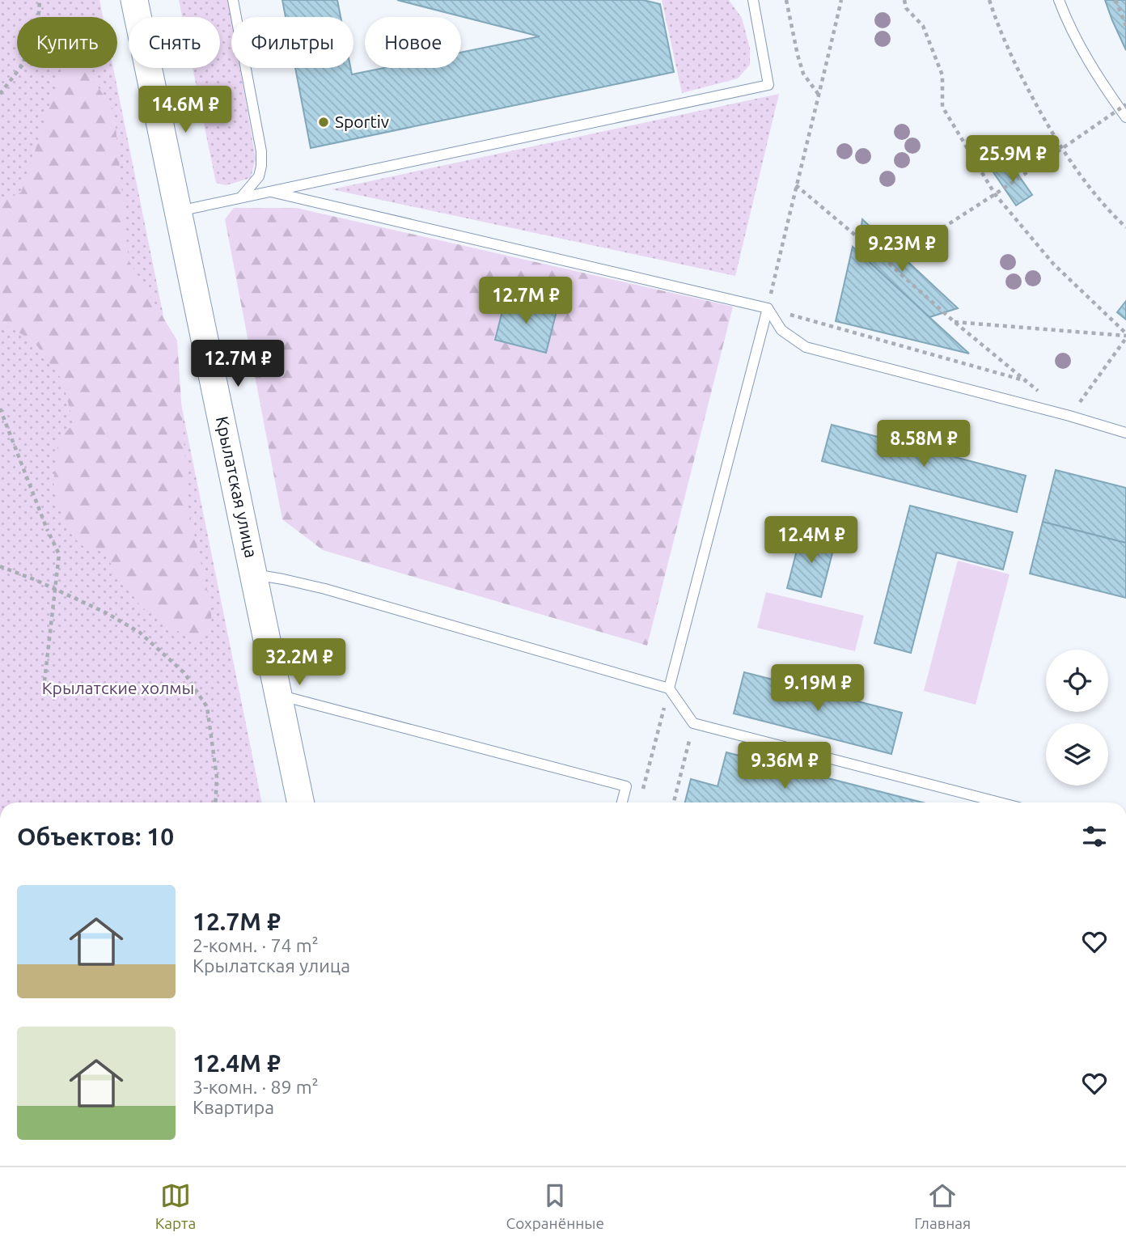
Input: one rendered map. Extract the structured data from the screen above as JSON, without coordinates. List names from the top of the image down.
{
  "streets": {
    "main road": ["Крылатская улица"]
  },
  "parks": ["Крылатские холмы"],
  "places": ["Sportiv"],
  "page": {
    "chip": [
      "Купить",
      "Снять",
      "Фильтры",
      "Новое"
    ],
    "price": [
      "14.6M ₽",
      "25.9M ₽",
      "9.23M ₽",
      "12.7M ₽",
      "12.7M ₽",
      "8.58M ₽",
      "12.4M ₽",
      "32.2M ₽",
      "9.19M ₽",
      "9.36M ₽"
    ],
    "heading": "Объектов: 10",
    "list": [
      {
        "name": "12.7M ₽",
        "note": "2-комн. · 74 m² · Крылатская улица"
      },
      {
        "name": "12.4M ₽",
        "note": "3-комн. · 89 m² · Квартира"
      }
    ],
    "tabs": ["Карта", "Сохранённые", "Главная"]
  }
}
